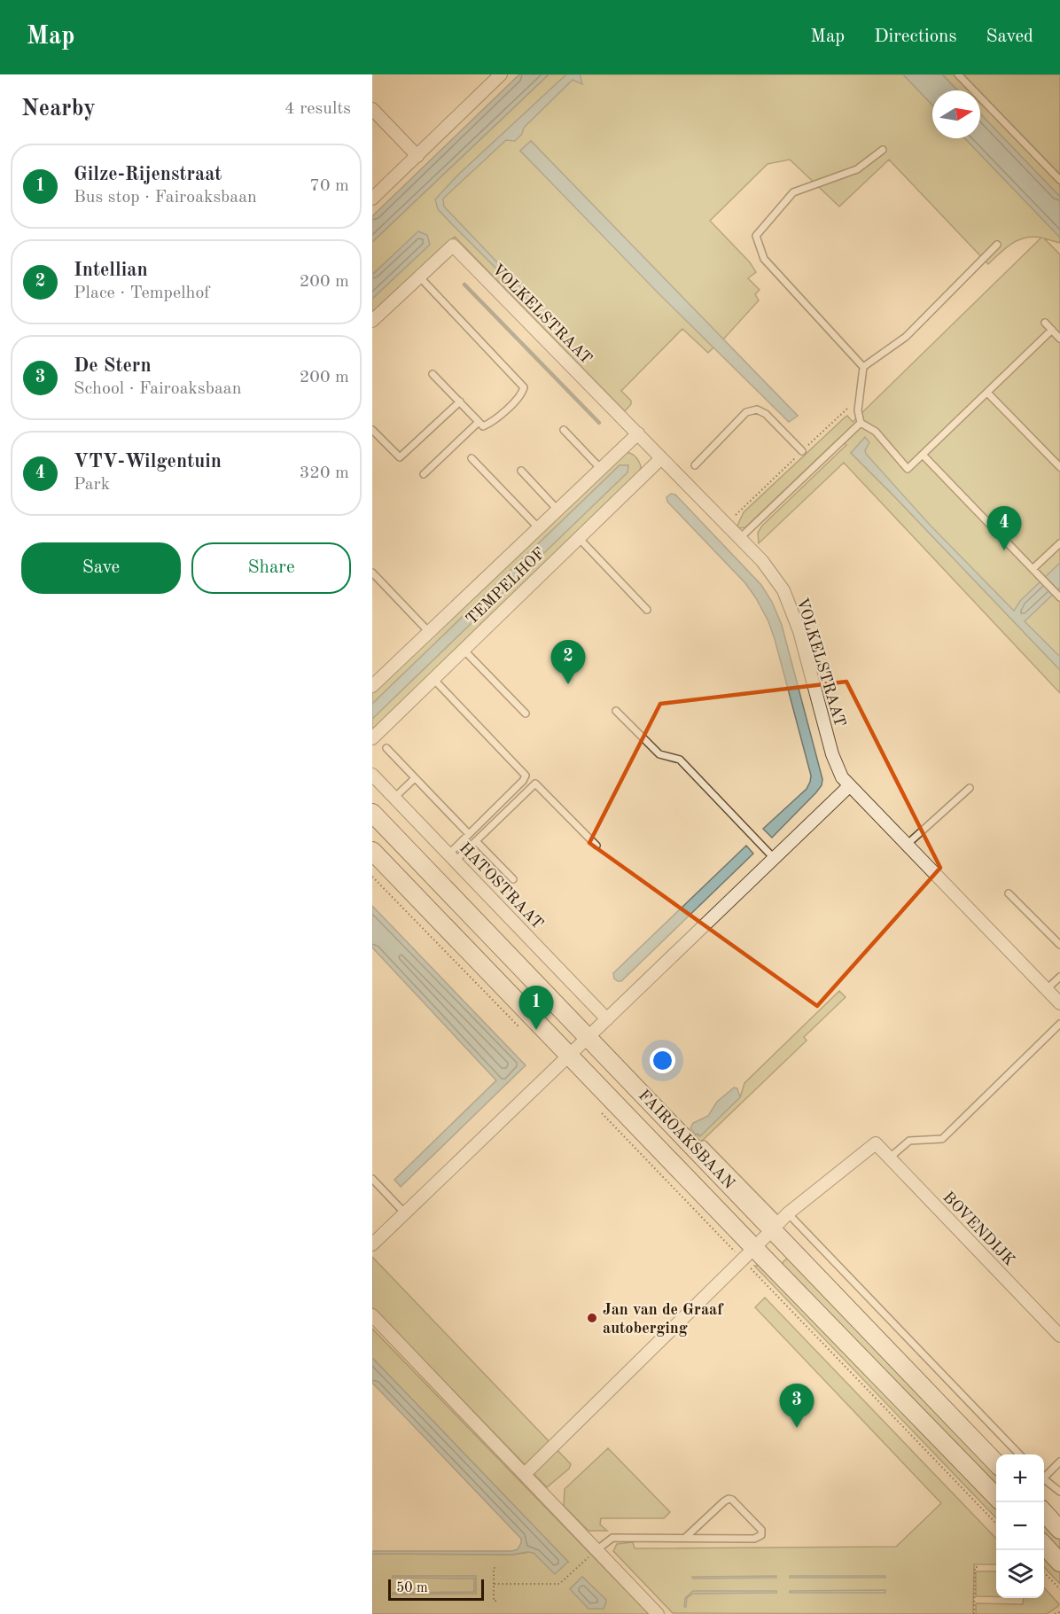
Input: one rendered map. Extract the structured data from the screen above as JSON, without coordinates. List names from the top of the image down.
{
  "streets": {
    "main road": ["FAIROAKSBAAN"],
    "street": [
      "VOLKELSTRAAT",
      "TEMPELHOF",
      "HATOSTRAAT",
      "BOVENDIJK"
    ]
  },
  "crossings": [
    ["VOLKELSTRAAT", "TEMPELHOF"],
    ["FAIROAKSBAAN", "BOVENDIJK"]
  ],
  "places": ["Jan van de Graaf autoberging"],
  "scale_bar": "50 m",
  "north": "right",
  "page": {
    "header": "Map",
    "nav": ["Map", "Directions", "Saved"],
    "heading": ["Nearby", "4 results"],
    "list": [
      {
        "mark": "1",
        "name": "Gilze-Rijenstraat",
        "note": "Bus stop · Fairoaksbaan",
        "value": "70 m"
      },
      {
        "mark": "2",
        "name": "Intellian",
        "note": "Place · Tempelhof",
        "value": "200 m"
      },
      {
        "mark": "3",
        "name": "De Stern",
        "note": "School · Fairoaksbaan",
        "value": "200 m"
      },
      {
        "mark": "4",
        "name": "VTV-Wilgentuin",
        "note": "Park",
        "value": "320 m"
      }
    ],
    "pins": [
      "4",
      "2",
      "1",
      "3"
    ],
    "buttons": ["Save", "Share"],
    "map_buttons": ["+", "−"],
    "scale": "50 m"
  }
}
